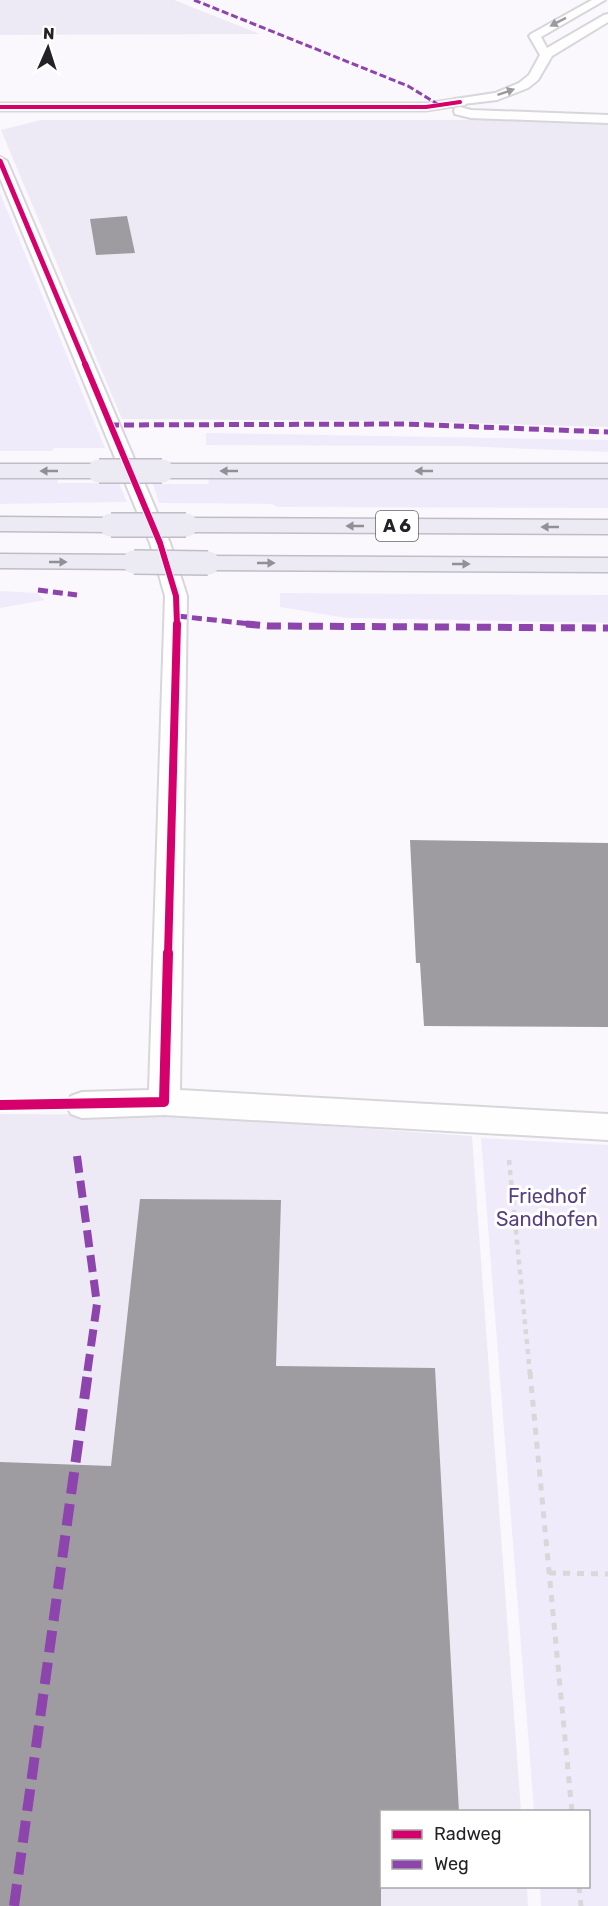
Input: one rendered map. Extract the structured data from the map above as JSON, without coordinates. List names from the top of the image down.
{
  "streets": {
    "highway": ["A 6"]
  },
  "parks": ["Friedhof Sandhofen"],
  "legend": ["Radweg", "Weg"],
  "north": "top"
}
